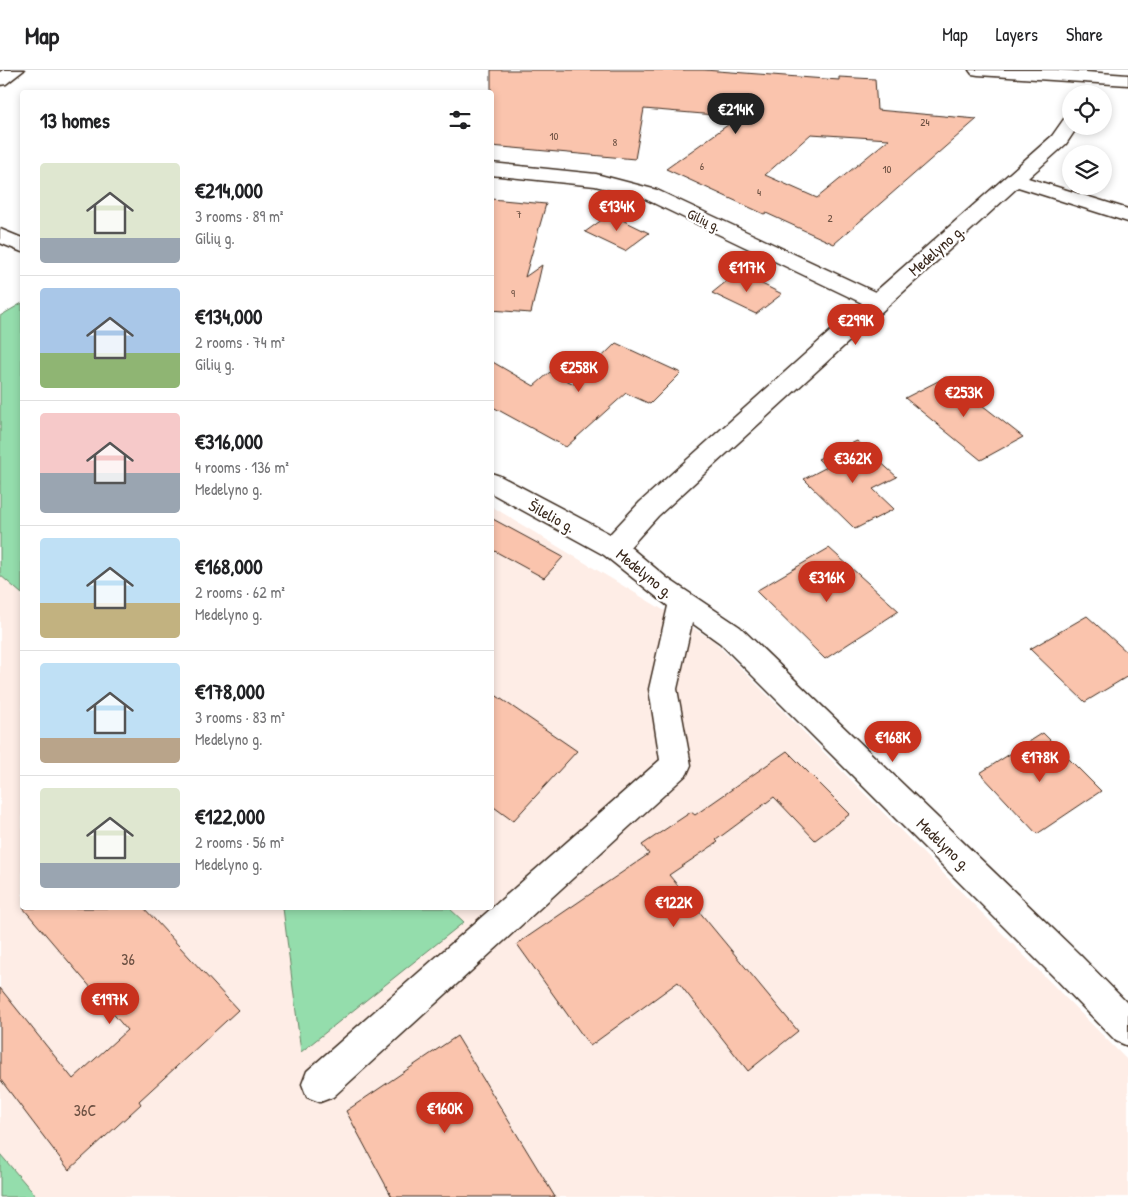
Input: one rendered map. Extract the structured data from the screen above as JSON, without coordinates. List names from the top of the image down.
{
  "streets": {
    "street": ["Gilių g.", "Medelyno g.", "Šilelio g."]
  },
  "crossings": [
    ["Gilių g.", "Medelyno g."],
    ["Medelyno g.", "Šilelio g."]
  ],
  "house_numbers": [
    "24",
    "10",
    "8",
    "6",
    "10",
    "4",
    "7",
    "2",
    "9",
    "36",
    "36C"
  ],
  "page": {
    "header": "Map",
    "nav": ["Map", "Layers", "Share"],
    "heading": "13 homes",
    "price": [
      "€214K",
      "€134K",
      "€117K",
      "€299K",
      "€258K",
      "€253K",
      "€362K",
      "€316K",
      "€168K",
      "€178K",
      "€122K",
      "€197K",
      "€160K"
    ],
    "list": [
      {
        "name": "€214,000",
        "note": "3 rooms · 89 m² · Gilių g."
      },
      {
        "name": "€134,000",
        "note": "2 rooms · 74 m² · Gilių g."
      },
      {
        "name": "€316,000",
        "note": "4 rooms · 136 m² · Medelyno g."
      },
      {
        "name": "€168,000",
        "note": "2 rooms · 62 m² · Medelyno g."
      },
      {
        "name": "€178,000",
        "note": "3 rooms · 83 m² · Medelyno g."
      },
      {
        "name": "€122,000",
        "note": "2 rooms · 56 m² · Medelyno g."
      }
    ]
  }
}
